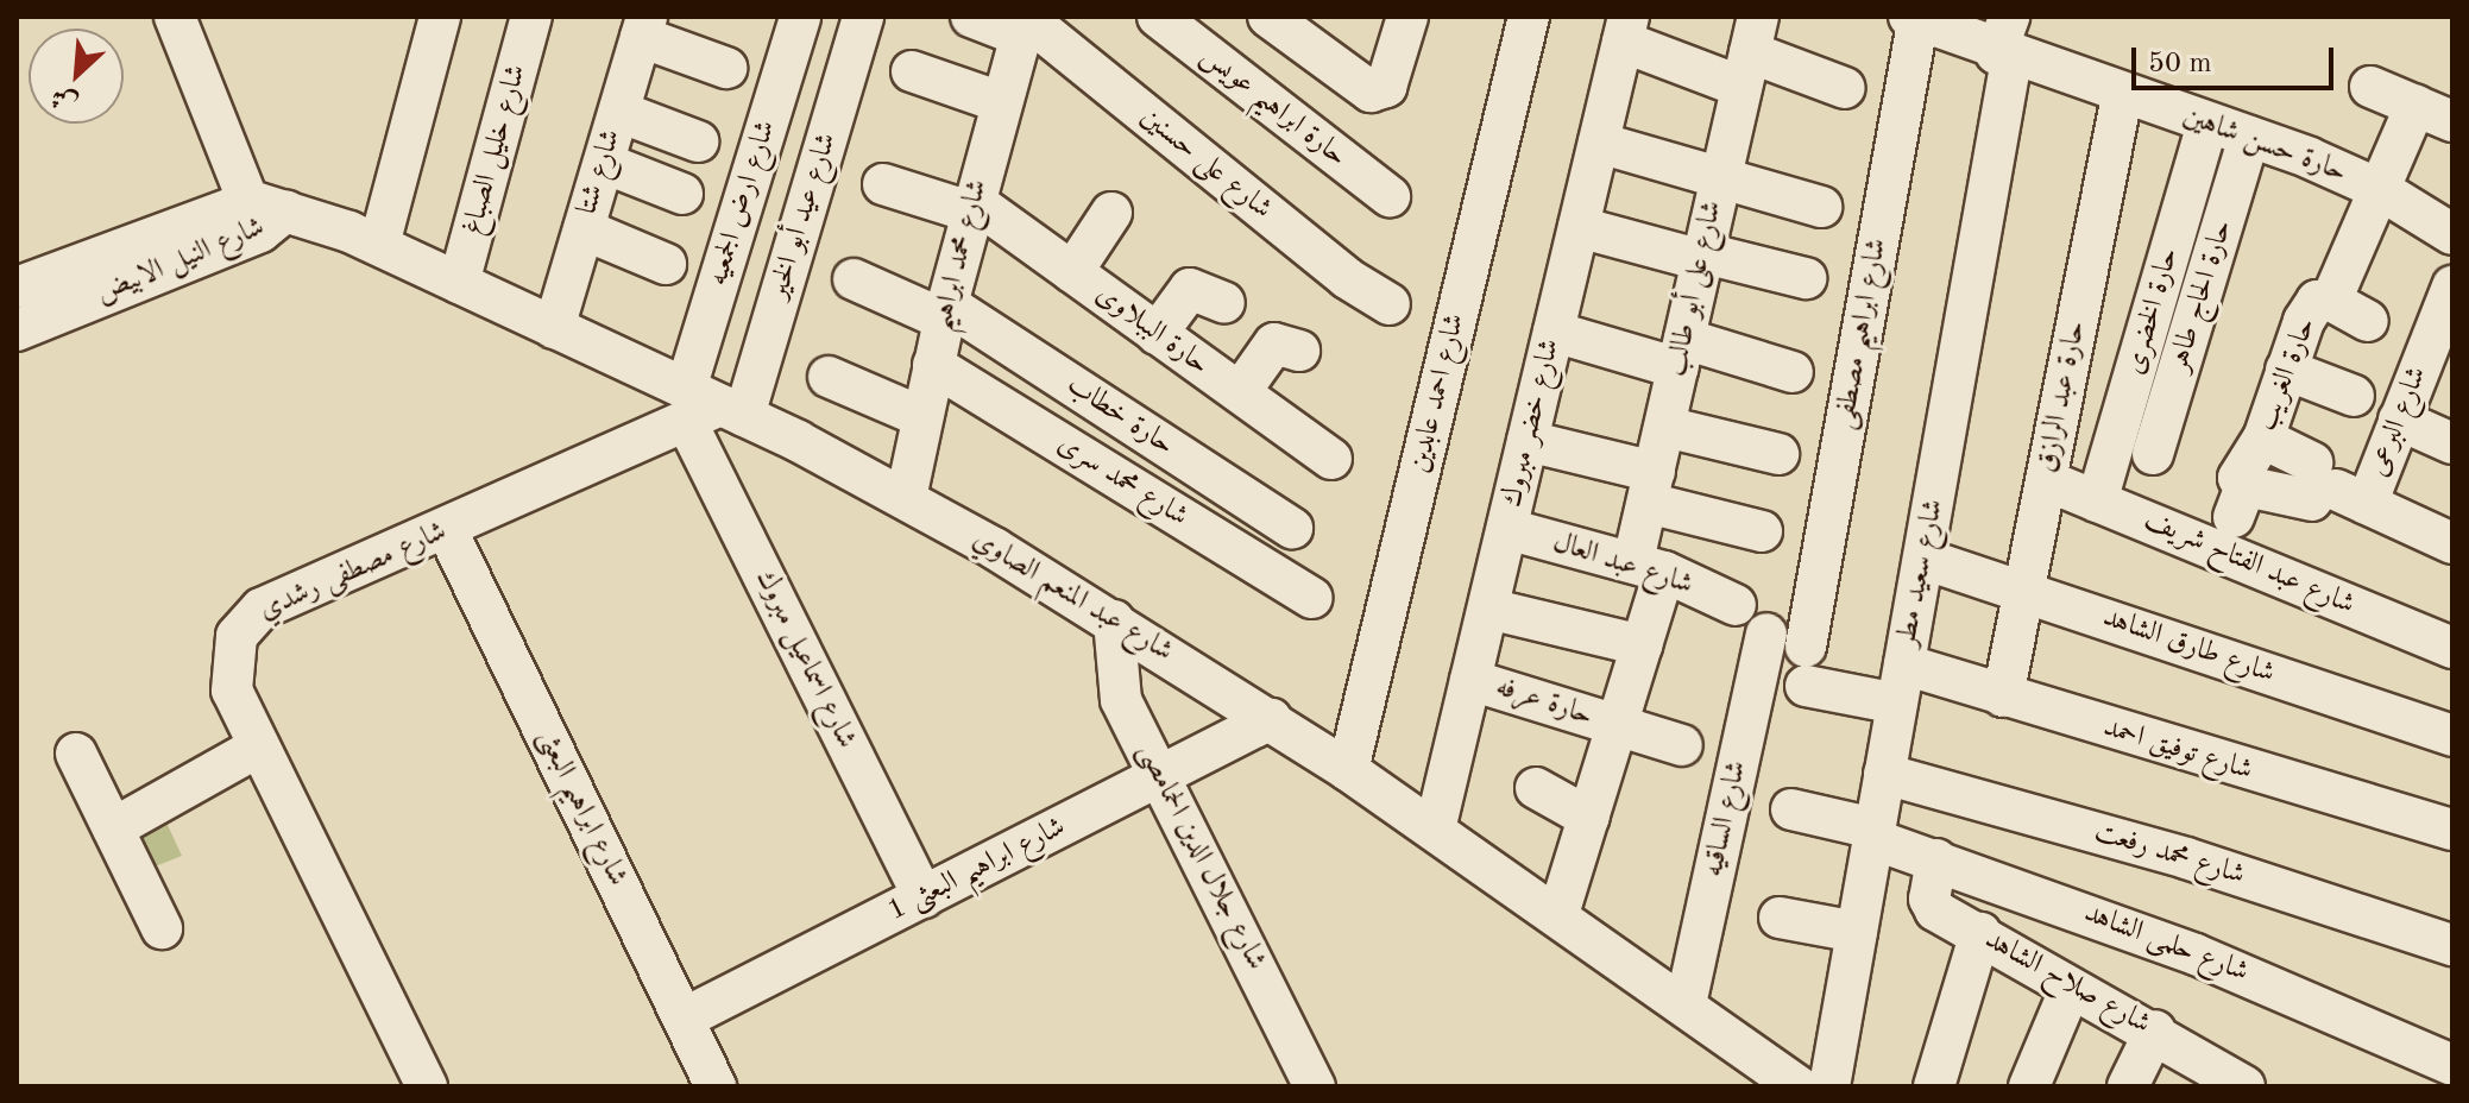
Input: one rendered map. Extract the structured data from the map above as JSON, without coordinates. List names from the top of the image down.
{
  "streets": {
    "street": [
      "حارة ابراهيم عويس",
      "حارة حسن شاهين",
      "شارع خليل الصباغ",
      "شارع على حسنين",
      "شارع شتا",
      "شارع ارض الجمعيه",
      "شارع عيد أبو الخير",
      "شارع محمد ابراهيم",
      "شارع النيل الابيض",
      "شارع على أبو طالب",
      "حارة الحاج طاهر",
      "حارة الخضرى",
      "حارة الببلاوى",
      "شارع ابراهيم مصطفى",
      "حارة الغريب",
      "شارع احمد عابدين",
      "حارة عبد الرازق",
      "حارة خطاب",
      "شارع البرعى",
      "شارع خضر مبروك",
      "شارع محمد سرى",
      "شارع عبد الفتاح شريف",
      "شارع عبد العال",
      "شارع مصطفى رشدي",
      "شارع سعيد مطر",
      "شارع عبد المنعم الصاوي",
      "شارع طارق الشاهد",
      "شارع اسماعيل مبروك",
      "حارة عرفه",
      "شارع توفيق احمد",
      "شارع ابراهيم البعثى",
      "شارع الساقيه",
      "شارع محمد رفعت",
      "شارع جلال الدين الحمامصى",
      "شارع ابراهيم البعثى 1",
      "شارع حلمى الشاهد",
      "شارع صلاح الشاهد"
    ]
  },
  "crossings": [
    ["حارة حسن شاهين", "حارة الحاج طاهر"],
    ["حارة حسن شاهين", "حارة الخضرى"],
    ["حارة حسن شاهين", "شارع ابراهيم مصطفى"],
    ["حارة حسن شاهين", "حارة الغريب"],
    ["حارة حسن شاهين", "حارة عبد الرازق"],
    ["حارة حسن شاهين", "شارع سعيد مطر"],
    ["شارع خليل الصباغ", "شارع عبد المنعم الصاوي"],
    ["شارع على حسنين", "شارع محمد ابراهيم"],
    ["شارع شتا", "شارع عبد المنعم الصاوي"],
    ["شارع ارض الجمعيه", "شارع عيد أبو الخير"],
    ["شارع ارض الجمعيه", "شارع مصطفى رشدي"],
    ["شارع ارض الجمعيه", "شارع عبد المنعم الصاوي"],
    ["شارع ارض الجمعيه", "شارع اسماعيل مبروك"],
    ["شارع عيد أبو الخير", "شارع مصطفى رشدي"],
    ["شارع عيد أبو الخير", "شارع عبد المنعم الصاوي"],
    ["شارع عيد أبو الخير", "شارع اسماعيل مبروك"],
    ["شارع محمد ابراهيم", "حارة الببلاوى"],
    ["شارع محمد ابراهيم", "حارة خطاب"],
    ["شارع محمد ابراهيم", "شارع محمد سرى"],
    ["شارع محمد ابراهيم", "شارع عبد المنعم الصاوي"],
    ["شارع النيل الابيض", "شارع عبد المنعم الصاوي"],
    ["شارع على أبو طالب", "شارع عبد العال"],
    ["شارع على أبو طالب", "شارع عبد المنعم الصاوي"],
    ["شارع على أبو طالب", "حارة عرفه"],
    ["حارة الخضرى", "شارع عبد الفتاح شريف"],
    ["شارع ابراهيم مصطفى", "شارع توفيق احمد"],
    ["حارة الغريب", "شارع البرعى"],
    ["شارع احمد عابدين", "شارع عبد المنعم الصاوي"],
    ["حارة عبد الرازق", "شارع عبد الفتاح شريف"],
    ["حارة عبد الرازق", "شارع طارق الشاهد"],
    ["حارة عبد الرازق", "شارع توفيق احمد"],
    ["شارع خضر مبروك", "شارع عبد العال"],
    ["شارع خضر مبروك", "شارع عبد المنعم الصاوي"],
    ["شارع خضر مبروك", "حارة عرفه"],
    ["شارع مصطفى رشدي", "شارع عبد المنعم الصاوي"],
    ["شارع مصطفى رشدي", "شارع اسماعيل مبروك"],
    ["شارع مصطفى رشدي", "شارع ابراهيم البعثى"],
    ["شارع سعيد مطر", "شارع طارق الشاهد"],
    ["شارع سعيد مطر", "شارع توفيق احمد"],
    ["شارع سعيد مطر", "شارع محمد رفعت"],
    ["شارع سعيد مطر", "شارع حلمى الشاهد"],
    ["شارع عبد المنعم الصاوي", "شارع اسماعيل مبروك"],
    ["شارع عبد المنعم الصاوي", "شارع الساقيه"],
    ["شارع عبد المنعم الصاوي", "شارع جلال الدين الحمامصى"],
    ["شارع عبد المنعم الصاوي", "شارع ابراهيم البعثى 1"],
    ["شارع اسماعيل مبروك", "شارع ابراهيم البعثى 1"],
    ["شارع ابراهيم البعثى", "شارع ابراهيم البعثى 1"],
    ["شارع جلال الدين الحمامصى", "شارع ابراهيم البعثى 1"],
    ["شارع حلمى الشاهد", "شارع صلاح الشاهد"]
  ],
  "scale_bar": "50 m",
  "north": "bottom left"
}
